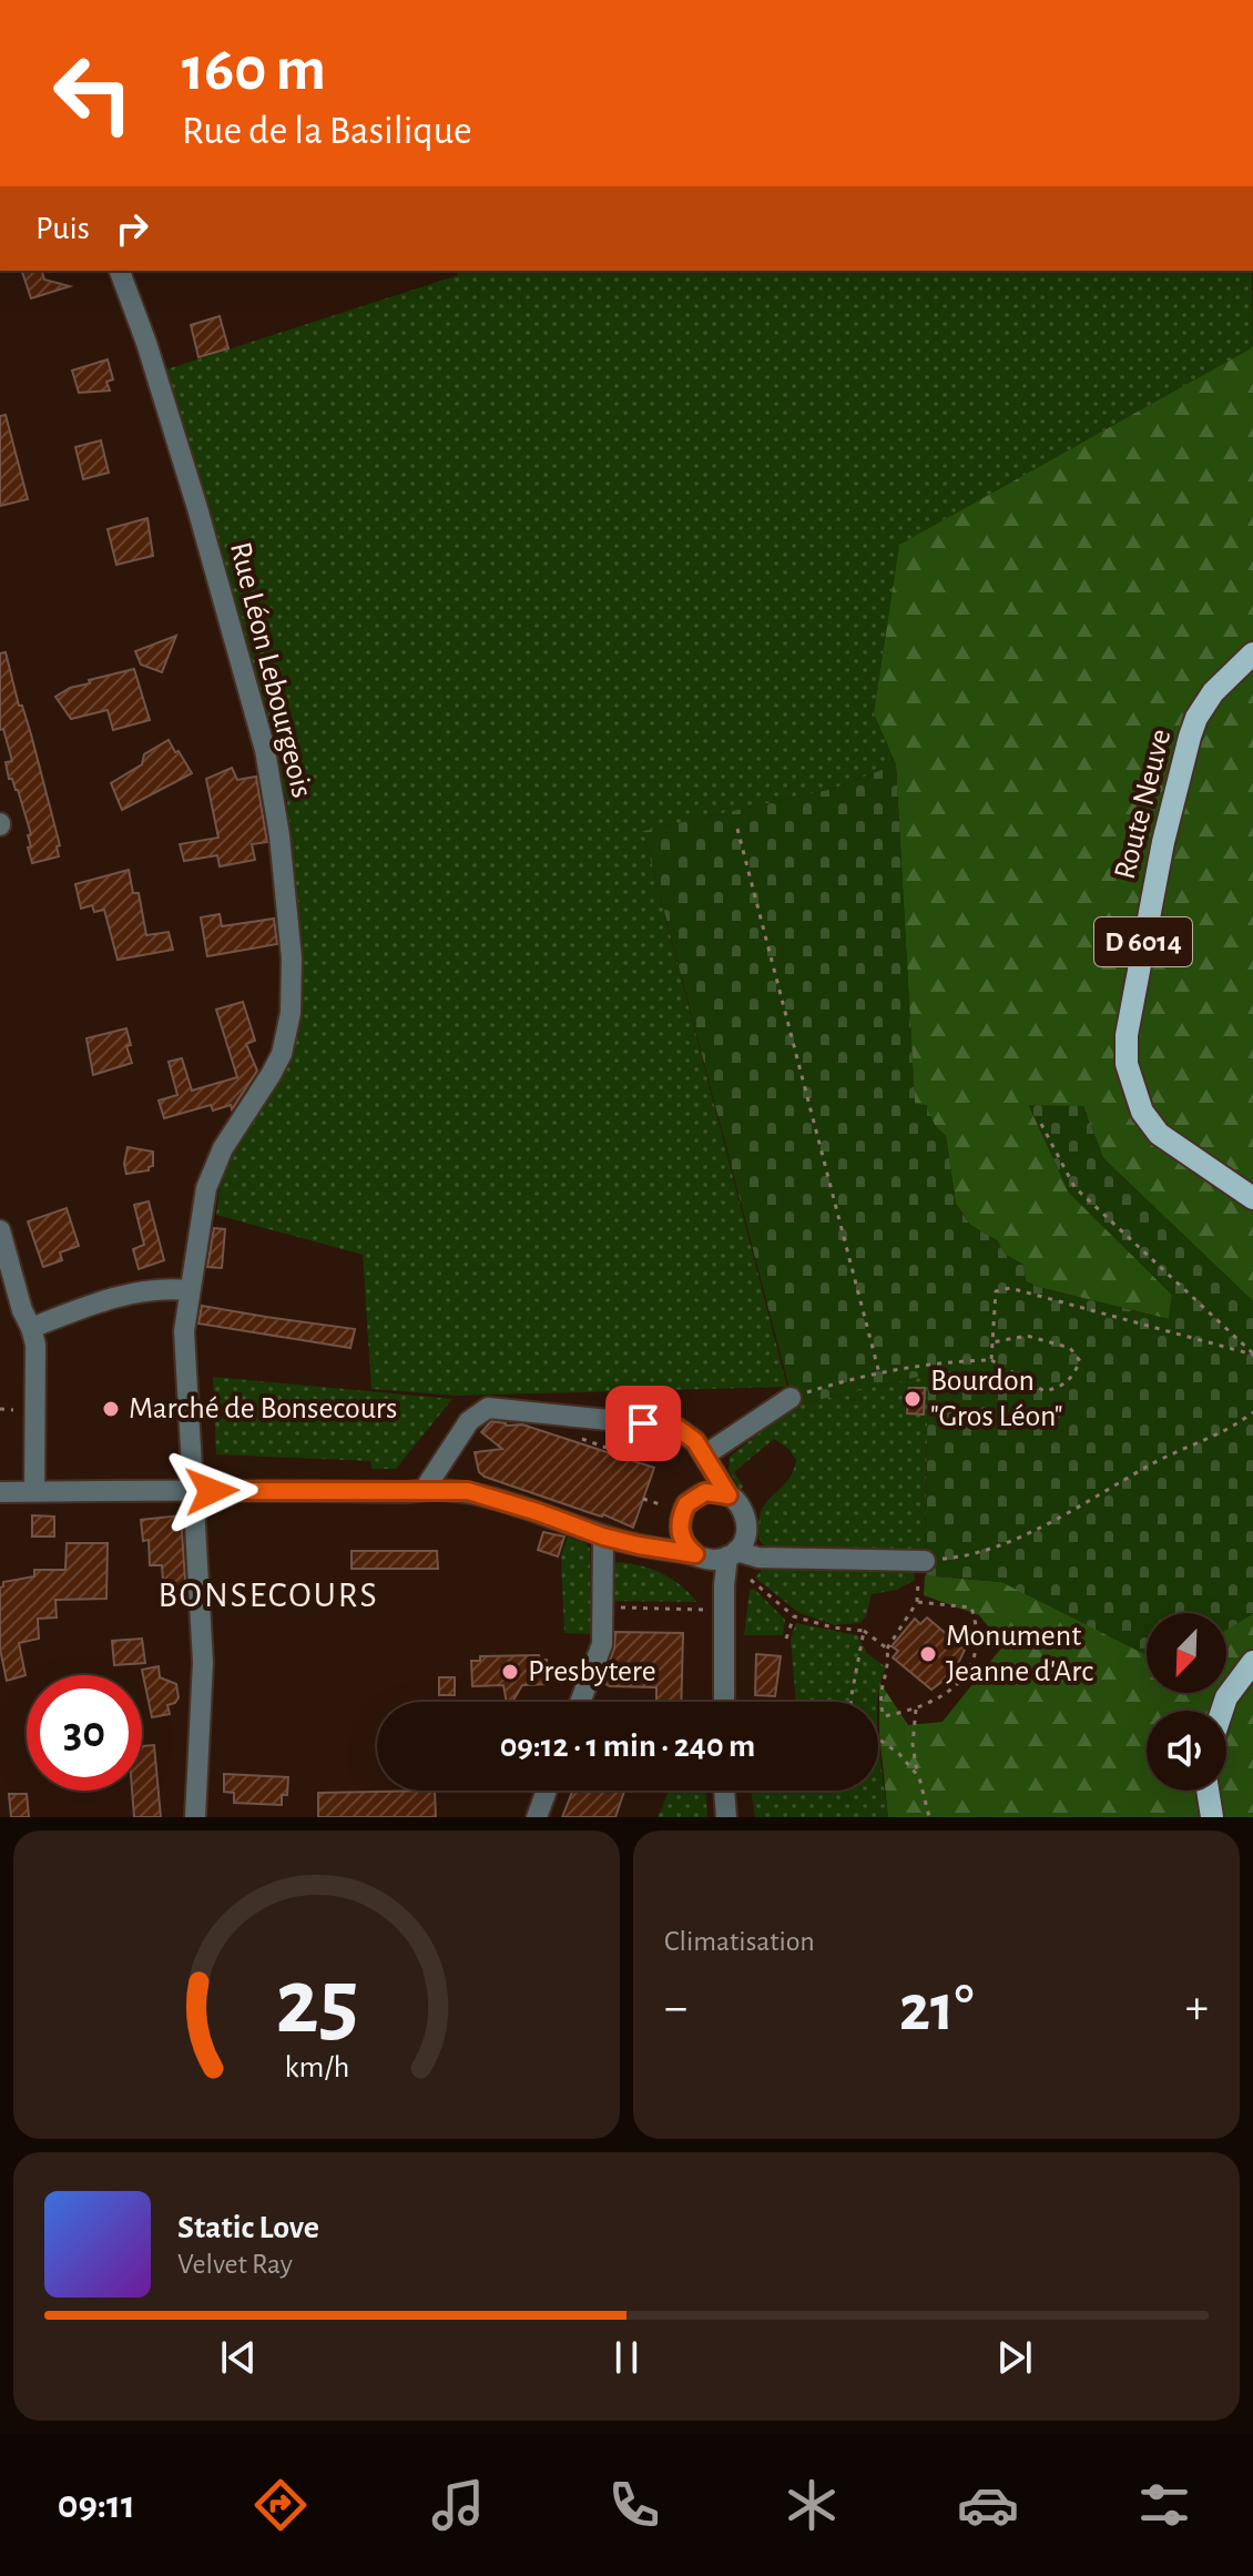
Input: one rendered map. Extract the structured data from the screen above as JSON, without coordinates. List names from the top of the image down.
{
  "streets": {
    "main road": ["Route Neuve", "D 6014"],
    "street": ["Rue Léon Lebourgeois"]
  },
  "districts": ["BONSECOURS"],
  "places": [
    "Bourdon \"Gros Léon\"",
    "Marché de Bonsecours",
    "Monument Jeanne d'Arc",
    "Presbytere"
  ],
  "north": "bottom left",
  "page": {
    "turn": ["160 m", "Rue de la Basilique"],
    "then": "Puis",
    "limit": "30",
    "trip": "09:12 · 1 min · 240 m",
    "tile": "Climatisation",
    "heat": ["−", "21°", "+"],
    "song": ["Static Love", "Velvet Ray"],
    "tabs": "09:11",
    "gauge": ["25", "km/h"]
  }
}
